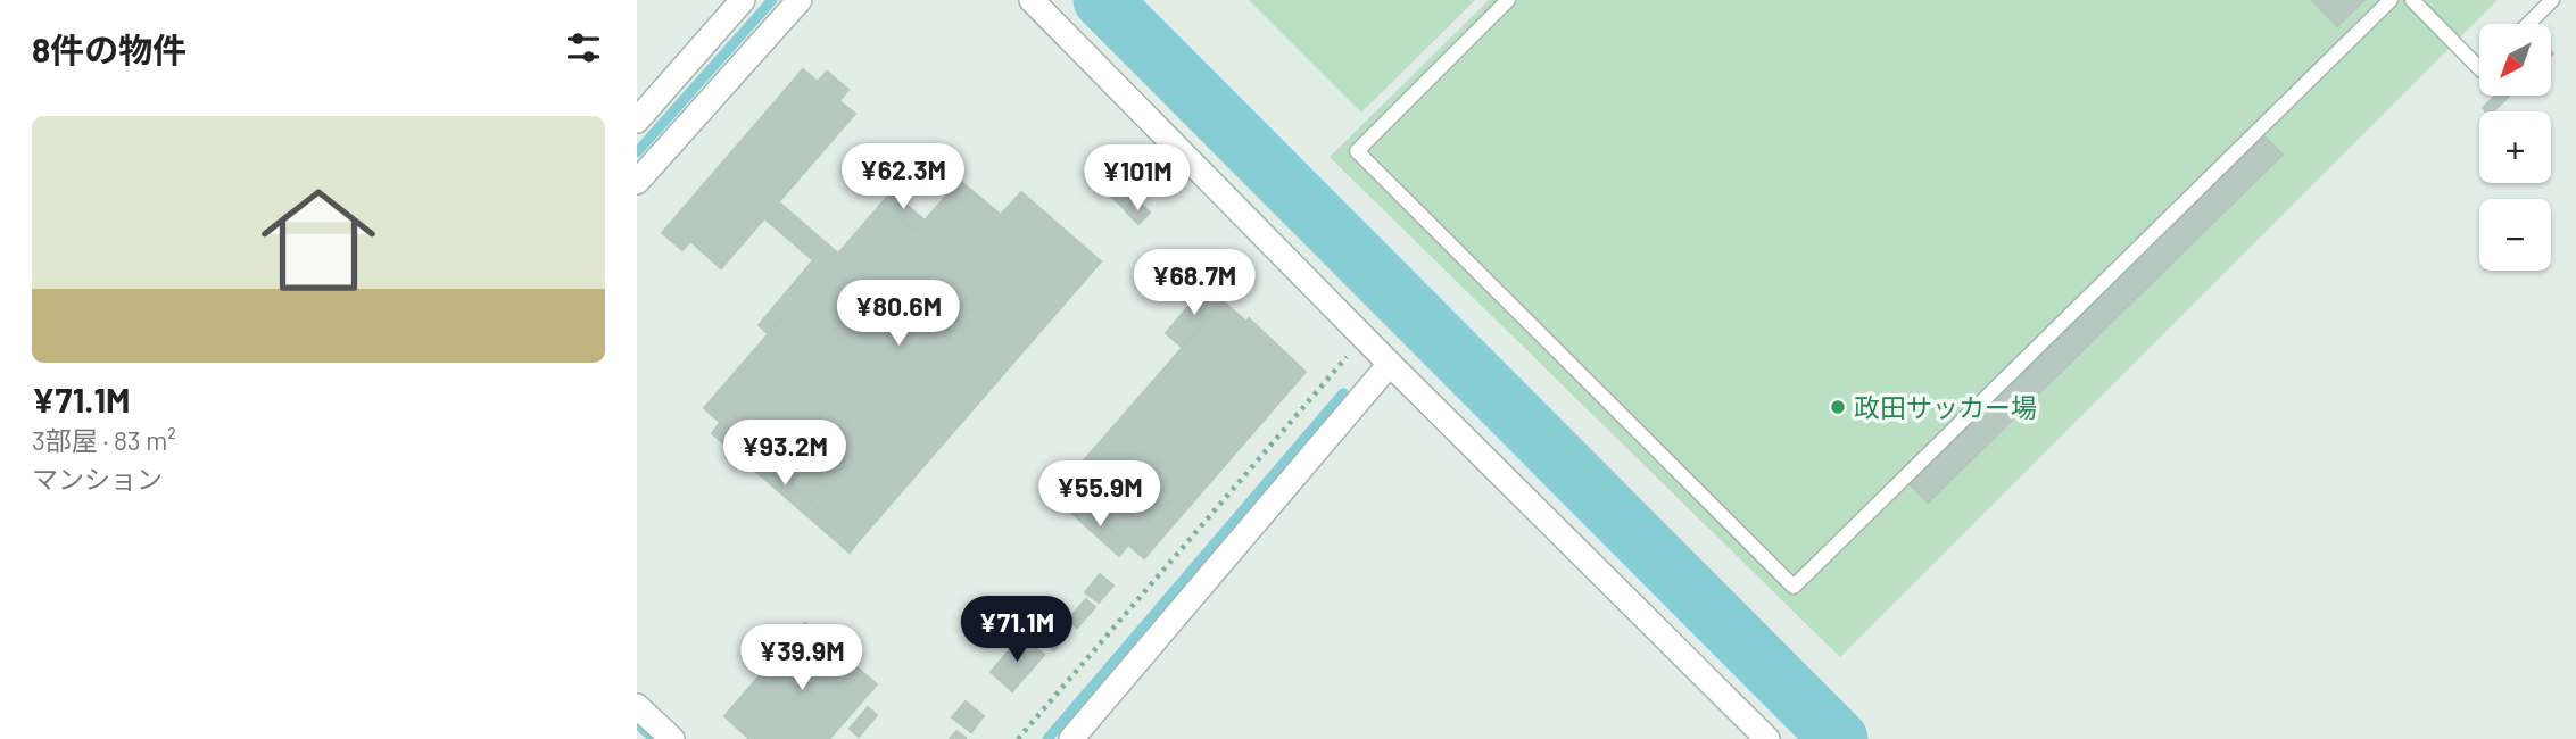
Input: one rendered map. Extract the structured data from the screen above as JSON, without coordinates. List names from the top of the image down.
{
  "places": ["政田サッカー場"],
  "north": "bottom left",
  "page": {
    "heading": "8件の物件",
    "map_buttons": ["+", "−"],
    "list": [
      {
        "name": "¥71.1M",
        "note": "3部屋 · 83 m² · マンション"
      }
    ],
    "price": [
      "¥62.3M",
      "¥101M",
      "¥68.7M",
      "¥80.6M",
      "¥93.2M",
      "¥55.9M",
      "¥71.1M",
      "¥39.9M"
    ]
  }
}
